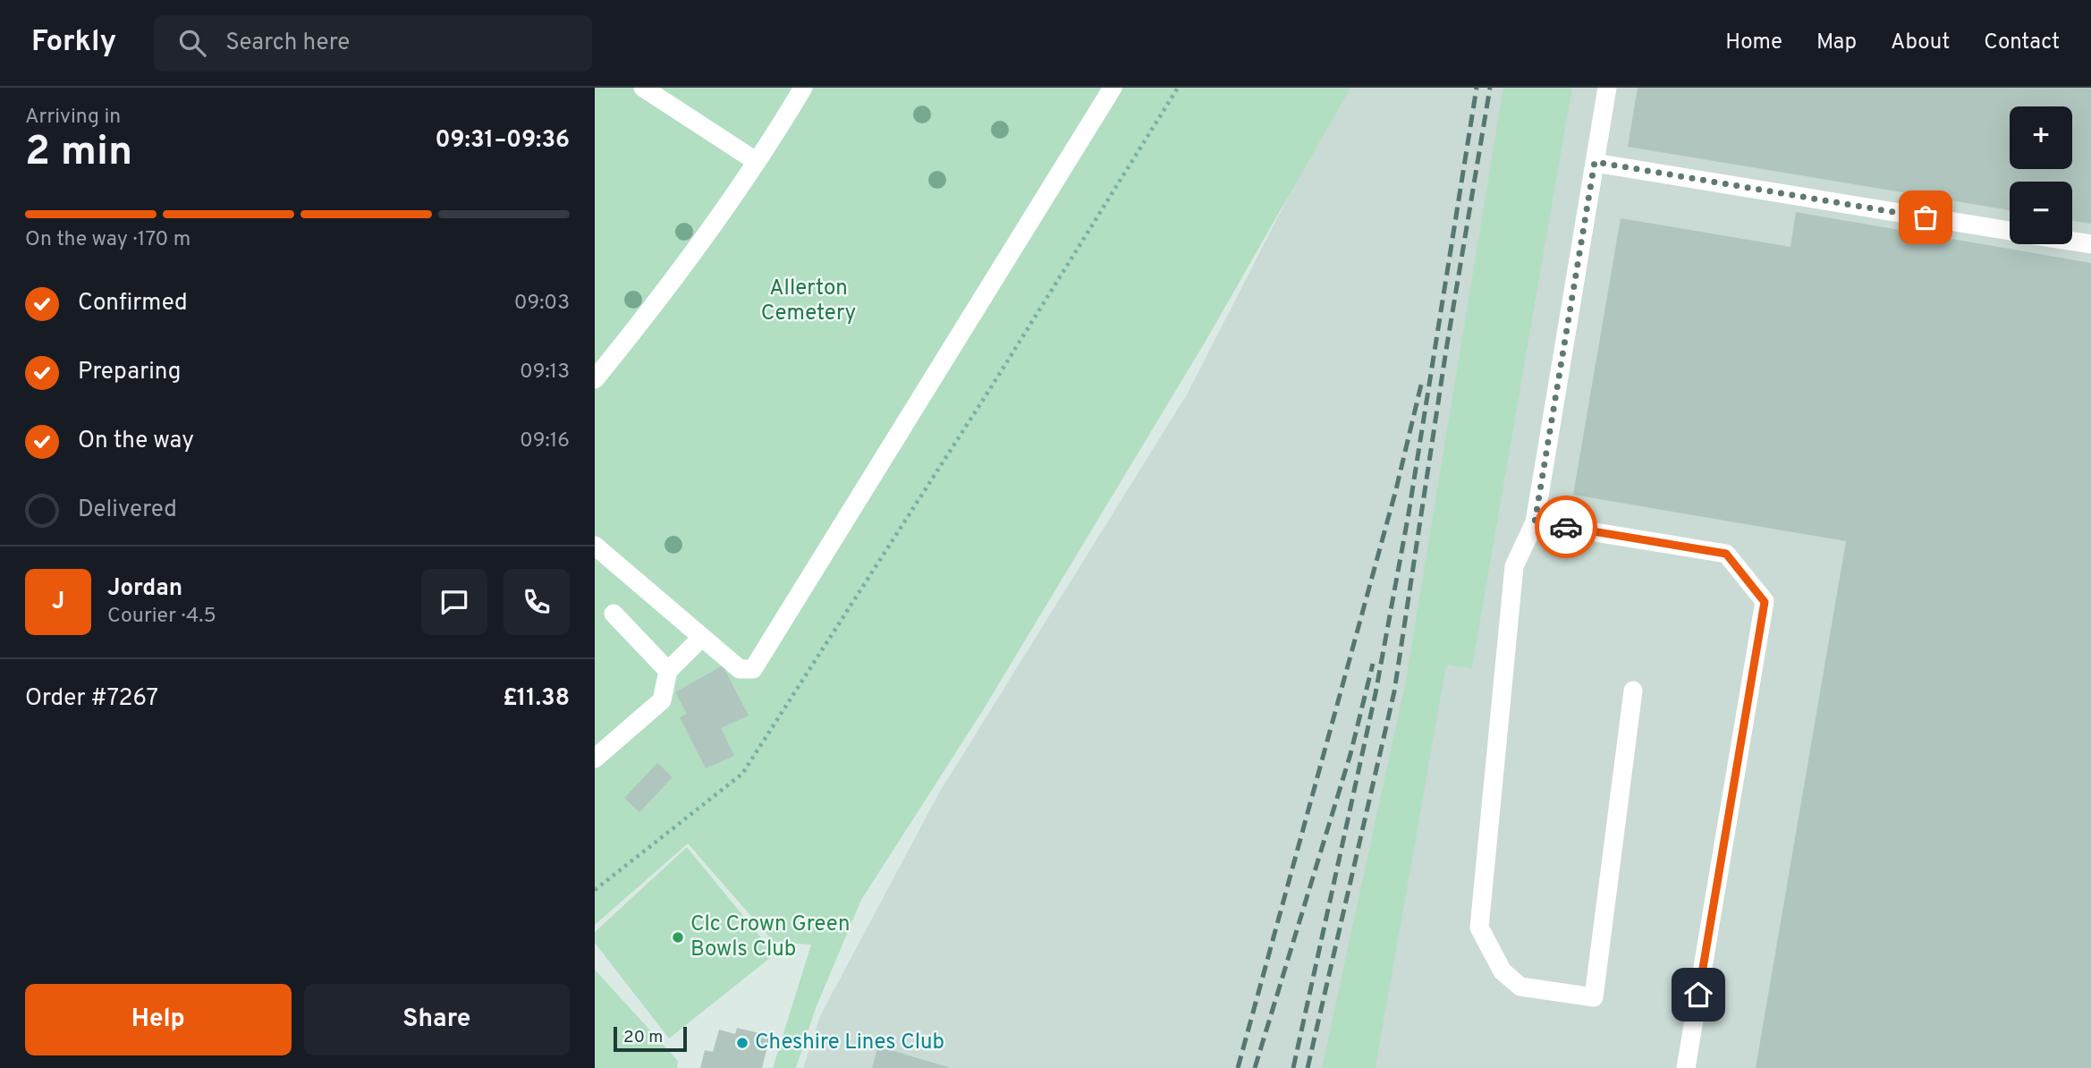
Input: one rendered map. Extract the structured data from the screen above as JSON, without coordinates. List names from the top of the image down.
{
  "parks": ["Allerton Cemetery"],
  "places": ["Clc Crown Green Bowls Club", "Cheshire Lines Club"],
  "scale_bar": "20 m",
  "page": {
    "header": "Forkly",
    "search": "Search here",
    "nav": [
      "Home",
      "Map",
      "About",
      "Contact"
    ],
    "heading": ["2 min", "Arriving in", "09:31–09:36"],
    "panel": [
      "Jordan",
      "Courier · 4.5",
      "Order #7267",
      "£11.38"
    ],
    "map_buttons": ["+", "−"],
    "bar": "On the way · 170 m",
    "list": [
      ["Confirmed", "09:03"],
      ["Preparing", "09:13"],
      ["On the way", "09:16"],
      "Delivered"
    ],
    "round": "J",
    "buttons": ["Help", "Share"],
    "scale": "20 m"
  }
}
